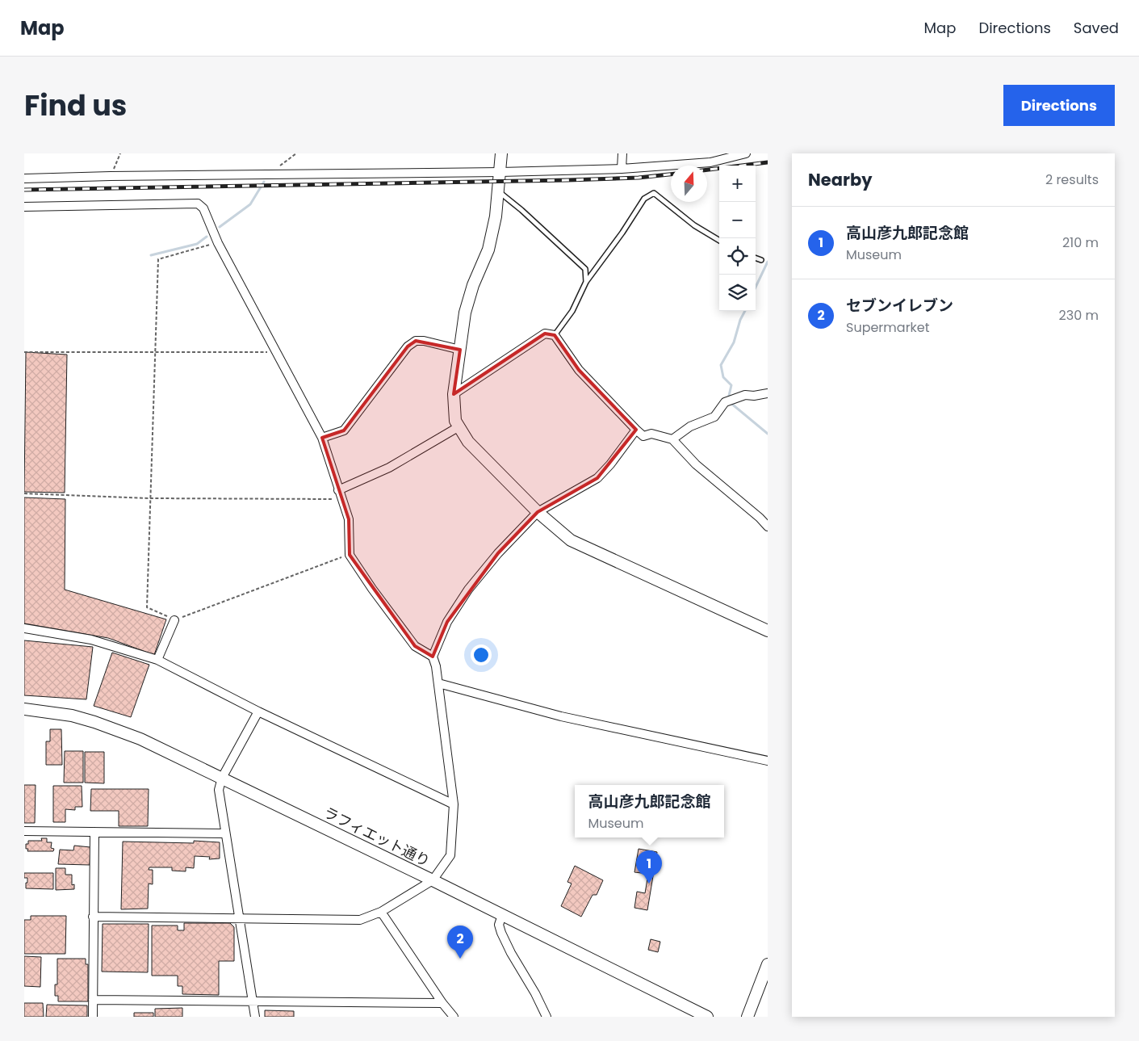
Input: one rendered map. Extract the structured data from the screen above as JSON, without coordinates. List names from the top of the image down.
{
  "streets": {
    "street": ["ラフィエット通り"]
  },
  "north": "top",
  "page": {
    "header": "Map",
    "nav": ["Map", "Directions", "Saved"],
    "title": "Find us",
    "buttons": "Directions",
    "heading": ["Nearby", "2 results"],
    "map_buttons": ["+", "−"],
    "list": [
      {
        "mark": "1",
        "name": "高山彦九郎記念館",
        "note": "Museum",
        "value": "210 m"
      },
      {
        "mark": "2",
        "name": "セブンイレブン",
        "note": "Supermarket",
        "value": "230 m"
      }
    ],
    "popup": ["高山彦九郎記念館", "Museum"],
    "pins": ["1", "2"]
  }
}
